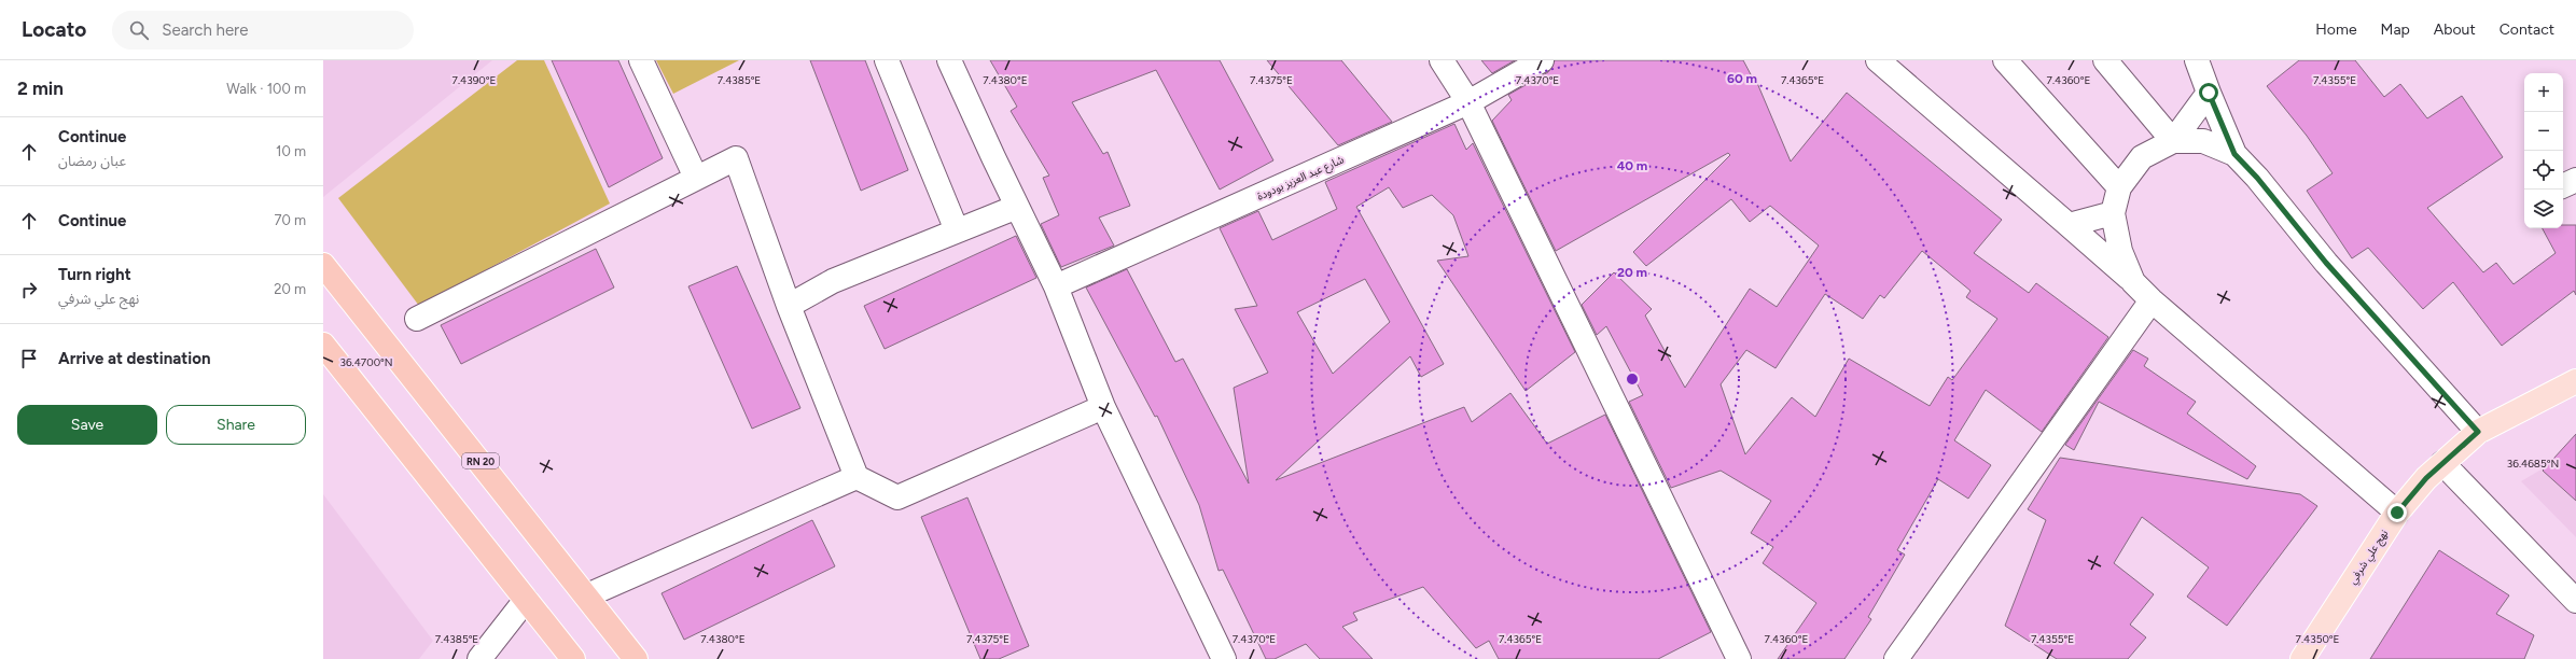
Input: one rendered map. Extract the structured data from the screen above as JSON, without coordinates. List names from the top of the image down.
{
  "streets": {
    "highway": ["RN 20"],
    "main road": ["نهج علي شرفي"],
    "street": ["شارع عبد العزيز بودودة"]
  },
  "page": {
    "header": "Locato",
    "search": "Search here",
    "nav": [
      "Home",
      "Map",
      "About",
      "Contact"
    ],
    "heading": ["2 min", "Walk · 100 m"],
    "map_buttons": ["+", "−"],
    "list": [
      ["Continue", "عبان رمضان", "10 m"],
      ["Continue", "70 m"],
      ["Turn right", "نهج علي شرفي", "20 m"],
      "Arrive at destination"
    ],
    "buttons": ["Save", "Share"]
  },
  "coordinates": [
    "7.4390°E",
    "7.4385°E",
    "7.4380°E",
    "7.4375°E",
    "7.4370°E",
    "7.4365°E",
    "7.4360°E",
    "7.4355°E",
    "36.4700°N",
    "36.4685°N",
    "7.4350°E"
  ],
  "rings": ["60 m", "40 m", "20 m"]
}
